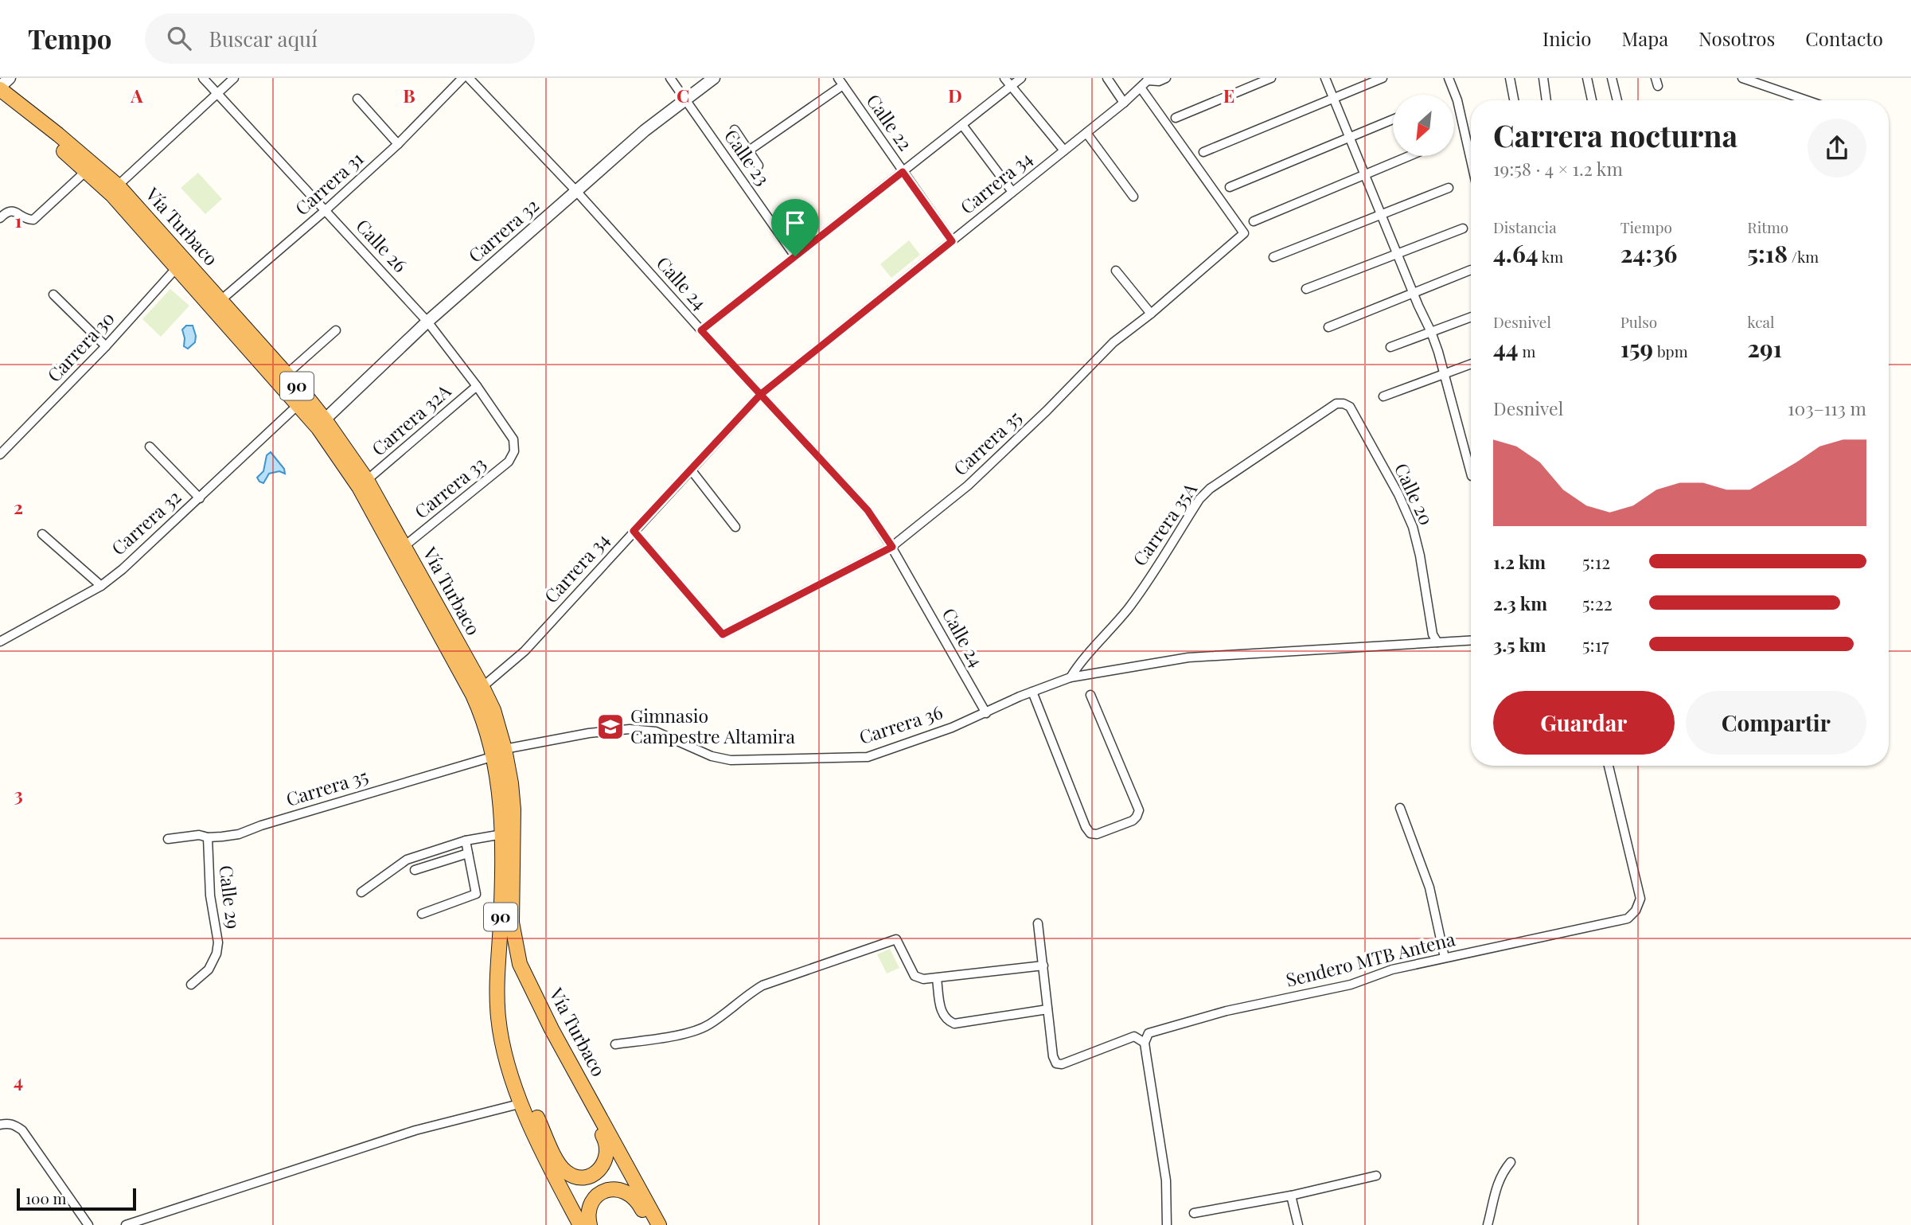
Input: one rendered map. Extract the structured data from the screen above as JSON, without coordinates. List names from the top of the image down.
{
  "streets": {
    "highway": ["Vía Turbaco", "90"],
    "street": [
      "Calle 22",
      "Calle 23",
      "Carrera 34",
      "Carrera 31",
      "Carrera 32",
      "Calle 26",
      "Calle 24",
      "Carrera 30",
      "Carrera 32A",
      "Carrera 35",
      "Carrera 33",
      "Calle 20",
      "Carrera 35A",
      "Carrera 36",
      "Calle 29",
      "Sendero MTB Antena"
    ]
  },
  "crossings": [
    ["Calle 22", "Carrera 34"],
    ["Calle 23", "Carrera 32"],
    ["Carrera 34", "Vía Turbaco"],
    ["Carrera 34", "Calle 24"],
    ["Carrera 34", "Carrera 35"],
    ["Carrera 31", "Vía Turbaco"],
    ["Carrera 31", "Calle 26"],
    ["Vía Turbaco", "Carrera 32"],
    ["Vía Turbaco", "Carrera 30"],
    ["Vía Turbaco", "Carrera 32A"],
    ["Vía Turbaco", "Carrera 35"],
    ["Vía Turbaco", "Carrera 33"],
    ["Vía Turbaco", "Carrera 36"],
    ["Carrera 32", "Calle 26"],
    ["Carrera 32", "Calle 24"],
    ["Calle 26", "Carrera 32A"],
    ["Calle 26", "Carrera 33"],
    ["Calle 24", "Carrera 35"],
    ["Calle 24", "Carrera 36"],
    ["Carrera 35", "Carrera 36"],
    ["Carrera 35", "Calle 29"],
    ["Calle 20", "Carrera 35A"],
    ["Carrera 35A", "Carrera 36"]
  ],
  "places": {
    "school or university": ["Gimnasio Campestre Altamira"]
  },
  "scale_bar": "100 m",
  "north": "bottom left",
  "page": {
    "header": "Tempo",
    "search": "Buscar aquí",
    "nav": [
      "Inicio",
      "Mapa",
      "Nosotros",
      "Contacto"
    ],
    "heading": ["Carrera nocturna", "19:58 · 4 × 1.2 km"],
    "stats": [
      ["Distancia", "4.64 km"],
      ["Tiempo", "24:36"],
      ["Ritmo", "5:18 /km"],
      ["Desnivel", "44 m"],
      ["Pulso", "159 bpm"],
      ["kcal", "291"]
    ],
    "chart": ["Desnivel", "103–113 m"],
    "list": [
      {
        "name": "1.2 km",
        "note": "5:12"
      },
      {
        "name": "2.3 km",
        "note": "5:22"
      },
      {
        "name": "3.5 km",
        "note": "5:17"
      }
    ],
    "buttons": ["Guardar", "Compartir"],
    "scale": "100 m"
  },
  "grid": {
    "columns": [
      "A",
      "B",
      "C",
      "D",
      "E"
    ],
    "rows": [
      "1",
      "2",
      "3",
      "4"
    ]
  }
}
